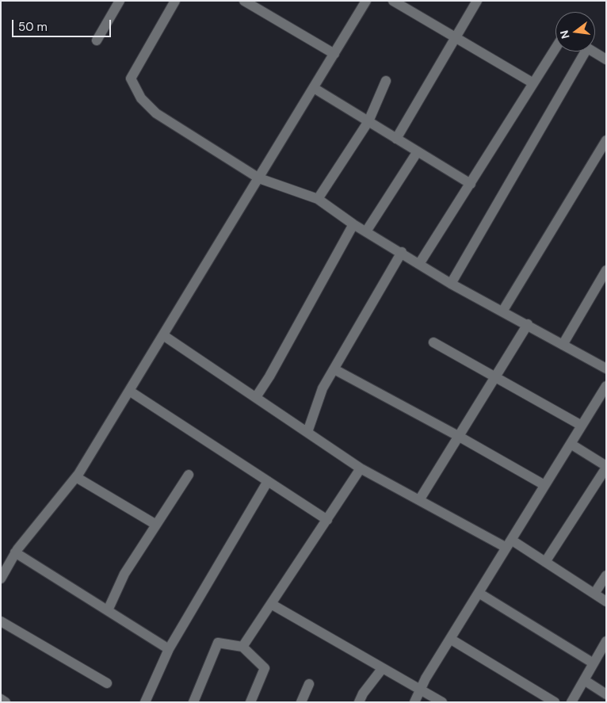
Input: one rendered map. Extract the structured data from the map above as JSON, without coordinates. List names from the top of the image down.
{
  "scale_bar": "50 m",
  "north": "left"
}
